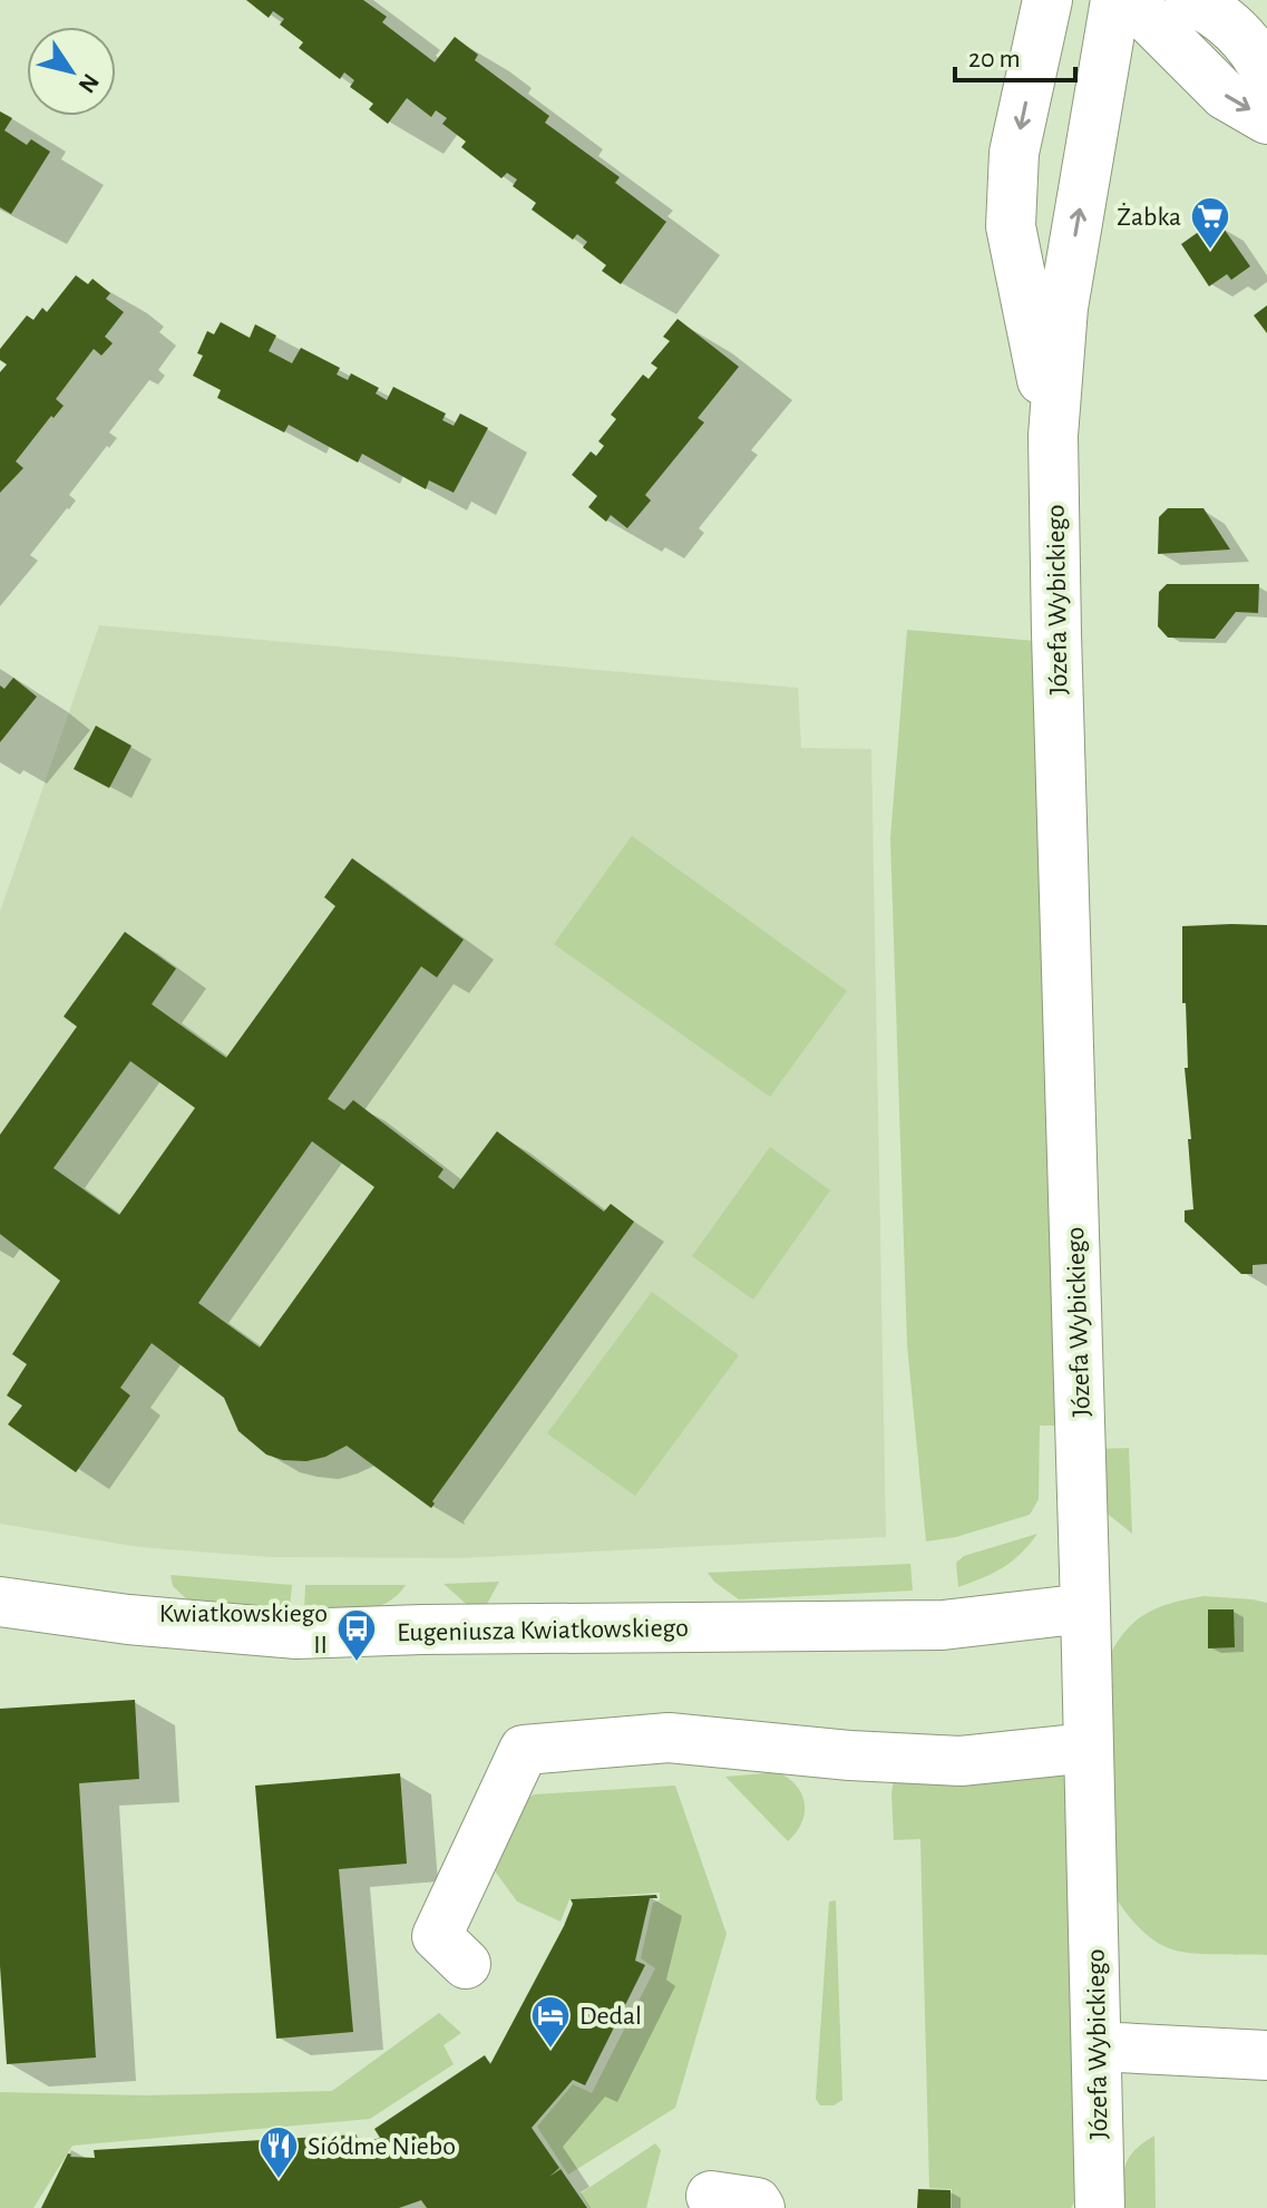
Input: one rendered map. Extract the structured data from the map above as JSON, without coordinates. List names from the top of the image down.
{
  "streets": {
    "street": ["Józefa Wybickiego", "Eugeniusza Kwiatkowskiego"]
  },
  "crossings": [
    ["Józefa Wybickiego", "Eugeniusza Kwiatkowskiego"]
  ],
  "places": {
    "supermarket": ["Żabka"],
    "bus stop": ["Kwiatkowskiego II"],
    "hotel": ["Dedal"],
    "restaurant": ["Siódme Niebo"]
  },
  "scale_bar": "20 m",
  "north": "bottom right"
}
